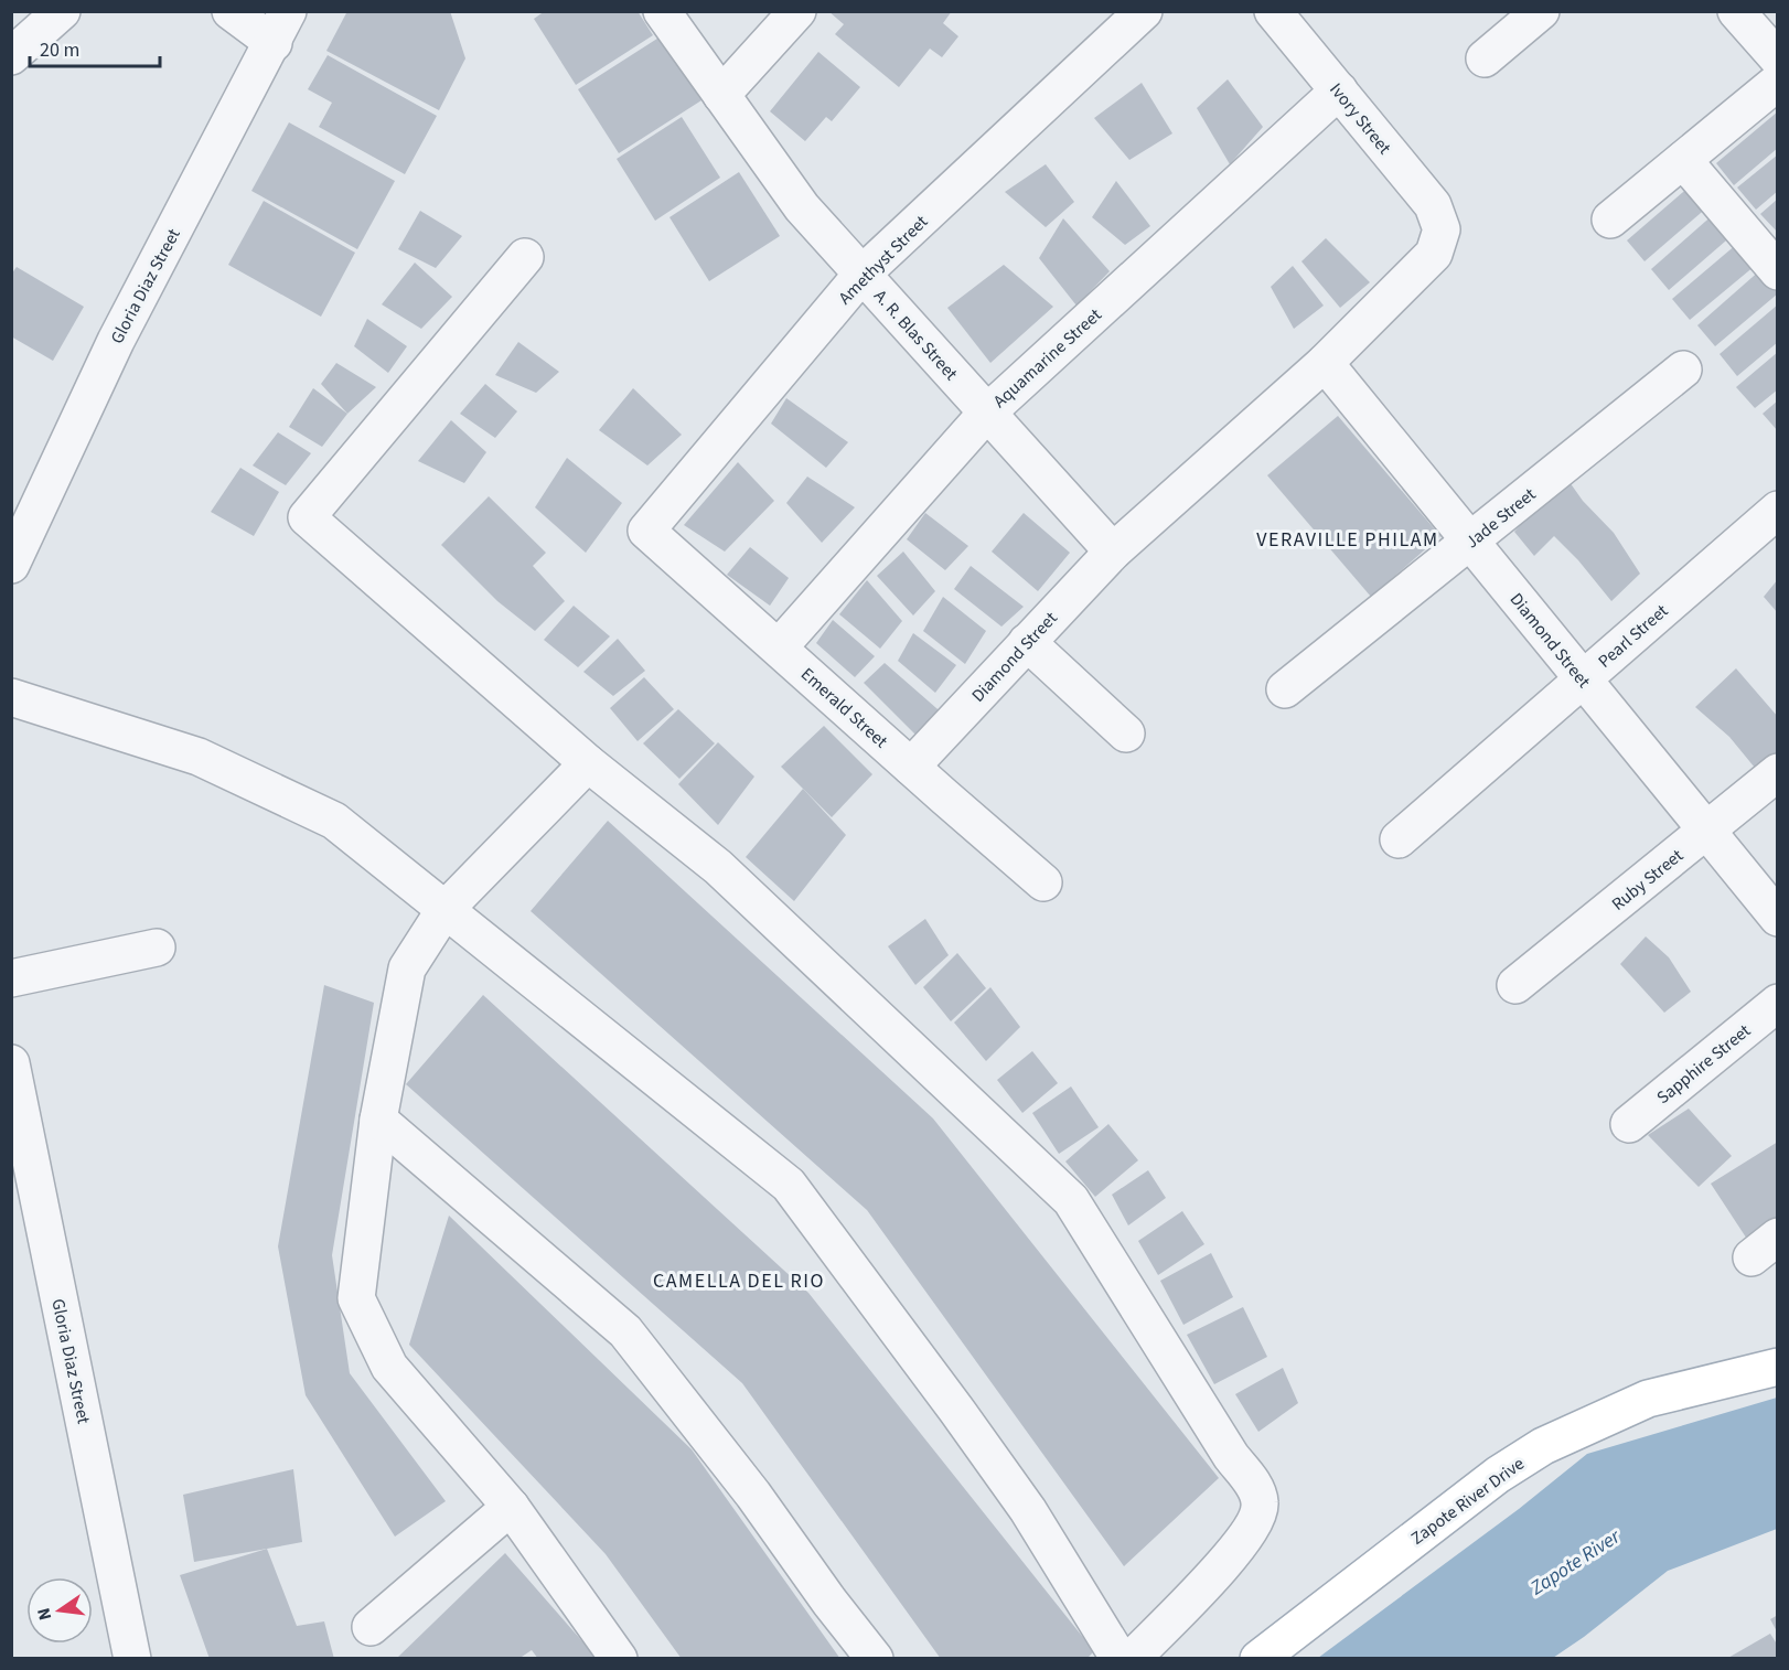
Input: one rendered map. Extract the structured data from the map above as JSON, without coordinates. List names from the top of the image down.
{
  "streets": {
    "main road": ["Zapote River Drive"],
    "street": [
      "Ivory Street",
      "Amethyst Street",
      "Gloria Diaz Street",
      "A. R. Blas Street",
      "Aquamarine Street",
      "Jade Street",
      "Pearl Street",
      "Diamond Street",
      "Emerald Street",
      "Ruby Street",
      "Sapphire Street"
    ]
  },
  "crossings": [
    ["Ivory Street", "Aquamarine Street"],
    ["Ivory Street", "Diamond Street"],
    ["Amethyst Street", "A. R. Blas Street"],
    ["Amethyst Street", "Emerald Street"],
    ["A. R. Blas Street", "Aquamarine Street"],
    ["A. R. Blas Street", "Diamond Street"],
    ["Aquamarine Street", "Emerald Street"],
    ["Jade Street", "Diamond Street"],
    ["Pearl Street", "Diamond Street"],
    ["Diamond Street", "Emerald Street"],
    ["Diamond Street", "Ruby Street"]
  ],
  "districts": ["VERAVILLE PHILAM", "CAMELLA DEL RIO"],
  "water": ["Zapote River"],
  "scale_bar": "20 m",
  "north": "left"
}
